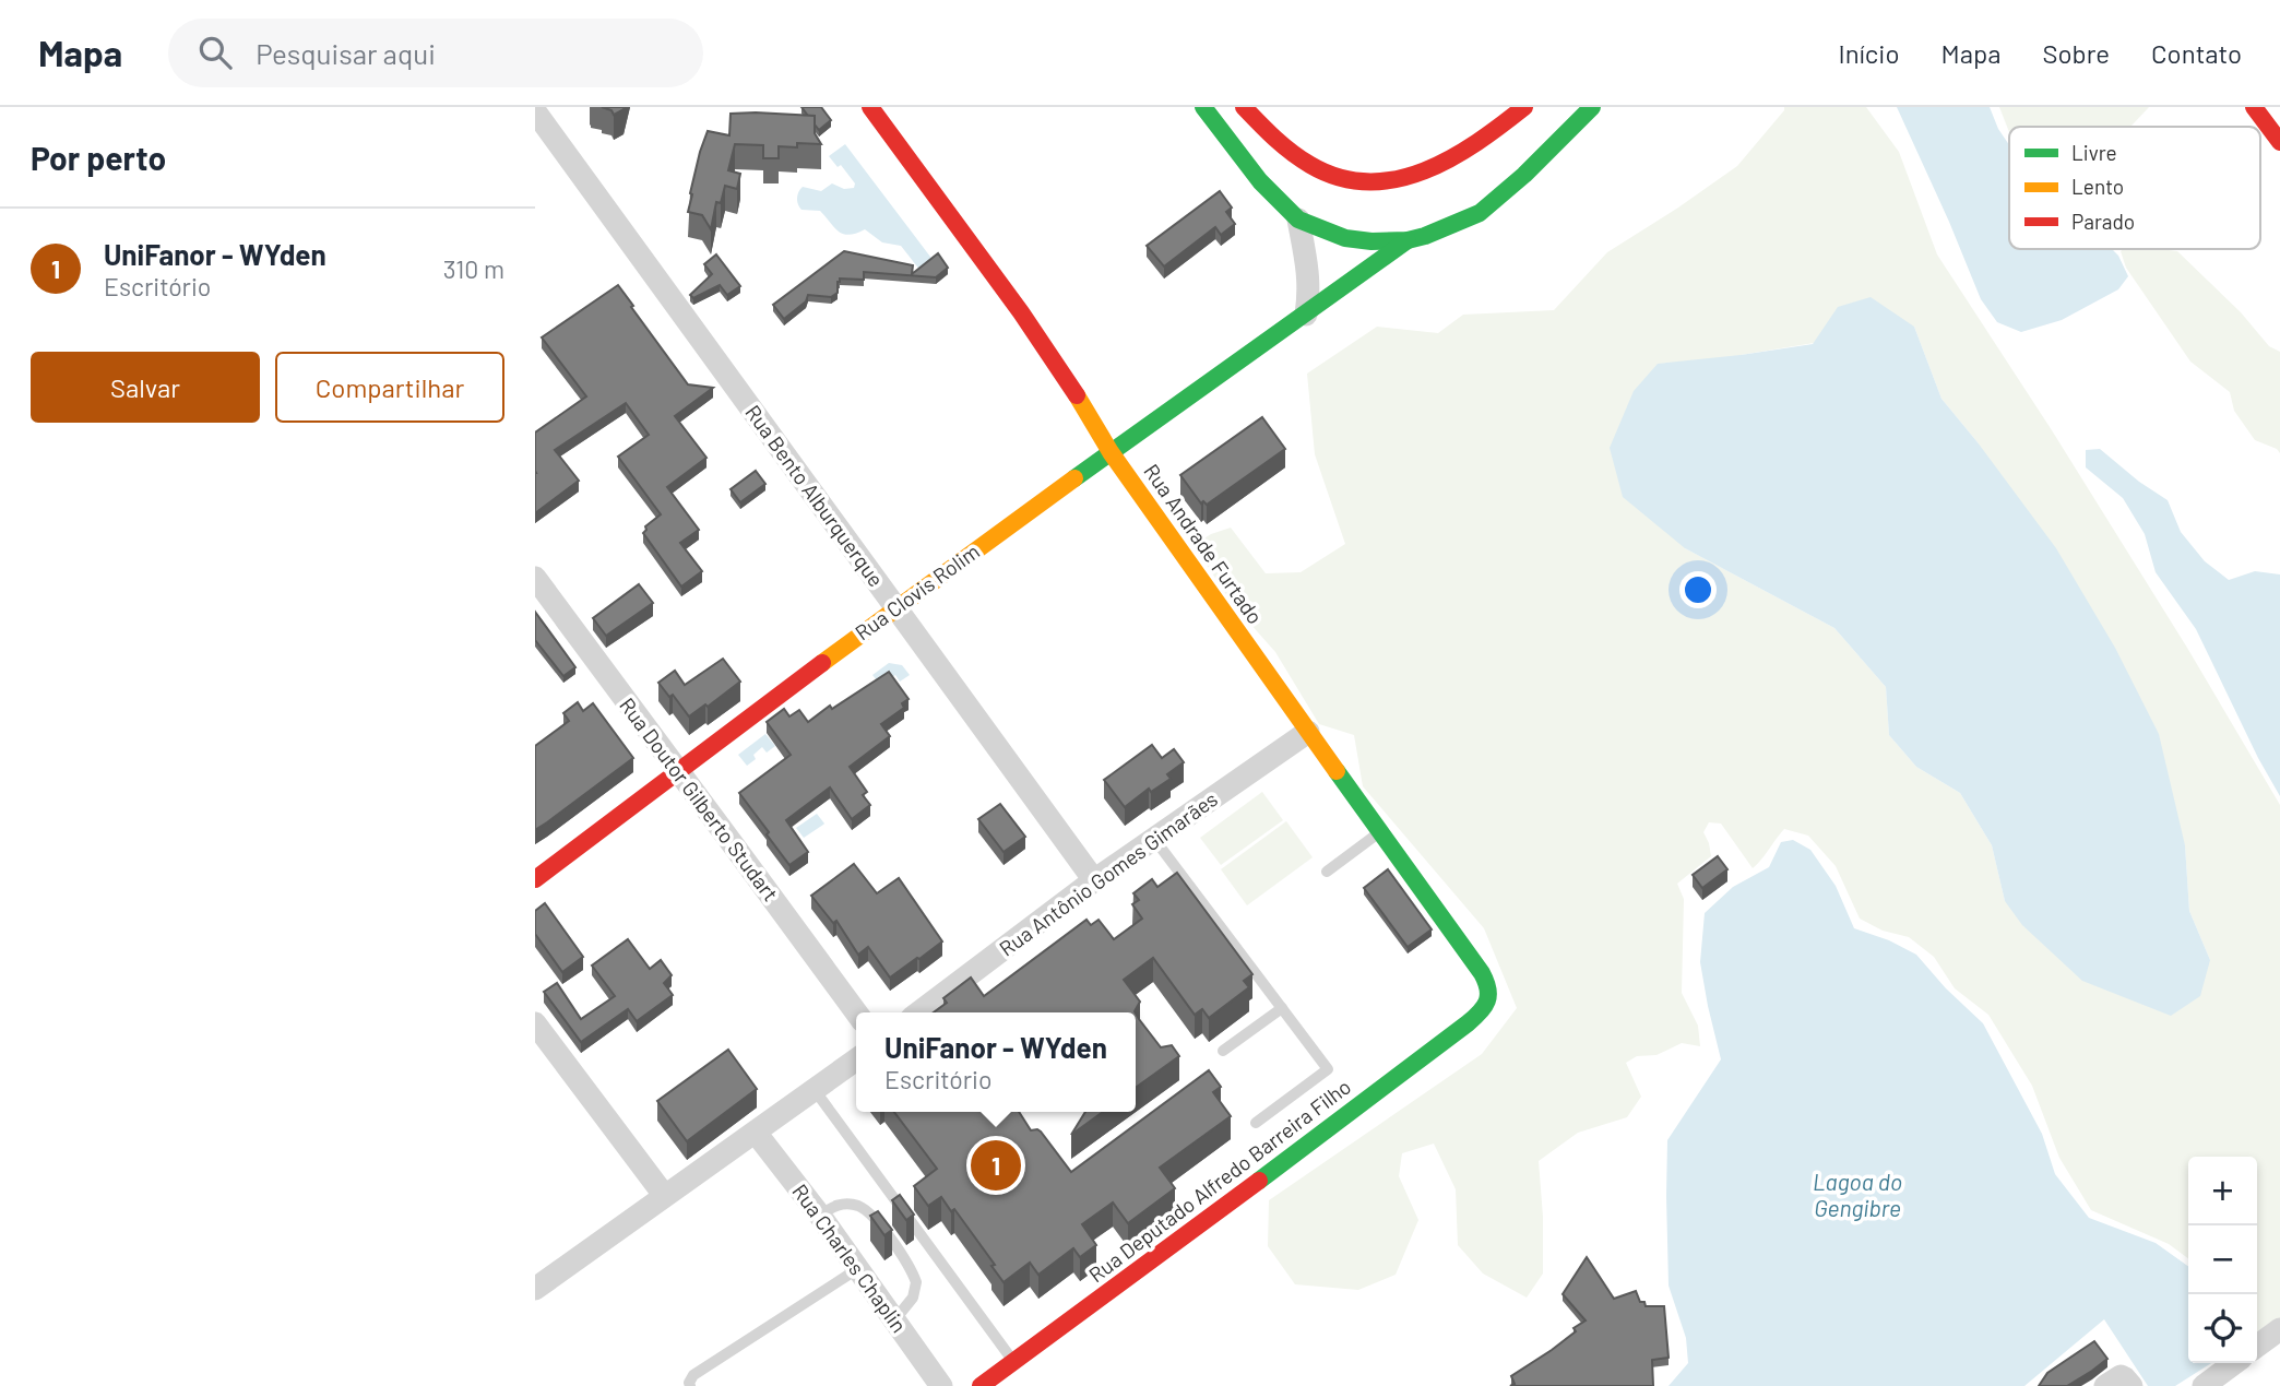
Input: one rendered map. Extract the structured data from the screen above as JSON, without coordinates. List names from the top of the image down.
{
  "streets": {
    "street": [
      "Rua Bento Alburquerque",
      "Rua Andrade Furtado",
      "Rua Clovis Rolim",
      "Rua Doutor Gilberto Studart",
      "Rua Antônio Gomes Gimarães",
      "Rua Deputado Alfredo Barreira Filho",
      "Rua Charles Chaplin"
    ]
  },
  "crossings": [
    ["Rua Bento Alburquerque", "Rua Clovis Rolim"],
    ["Rua Bento Alburquerque", "Rua Antônio Gomes Gimarães"],
    ["Rua Andrade Furtado", "Rua Clovis Rolim"],
    ["Rua Andrade Furtado", "Rua Antônio Gomes Gimarães"],
    ["Rua Andrade Furtado", "Rua Deputado Alfredo Barreira Filho"],
    ["Rua Clovis Rolim", "Rua Doutor Gilberto Studart"]
  ],
  "water": ["Lagoa do Gengibre"],
  "legend": ["Livre", "Lento", "Parado"],
  "page": {
    "header": "Mapa",
    "search": "Pesquisar aqui",
    "nav": [
      "Início",
      "Mapa",
      "Sobre",
      "Contato"
    ],
    "heading": "Por perto",
    "list": [
      {
        "mark": "1",
        "name": "UniFanor - WYden",
        "note": "Escritório",
        "value": "310 m"
      }
    ],
    "buttons": ["Salvar", "Compartilhar"],
    "popup": ["UniFanor - WYden", "Escritório"],
    "pins": "1",
    "map_buttons": ["+", "−"]
  }
}
